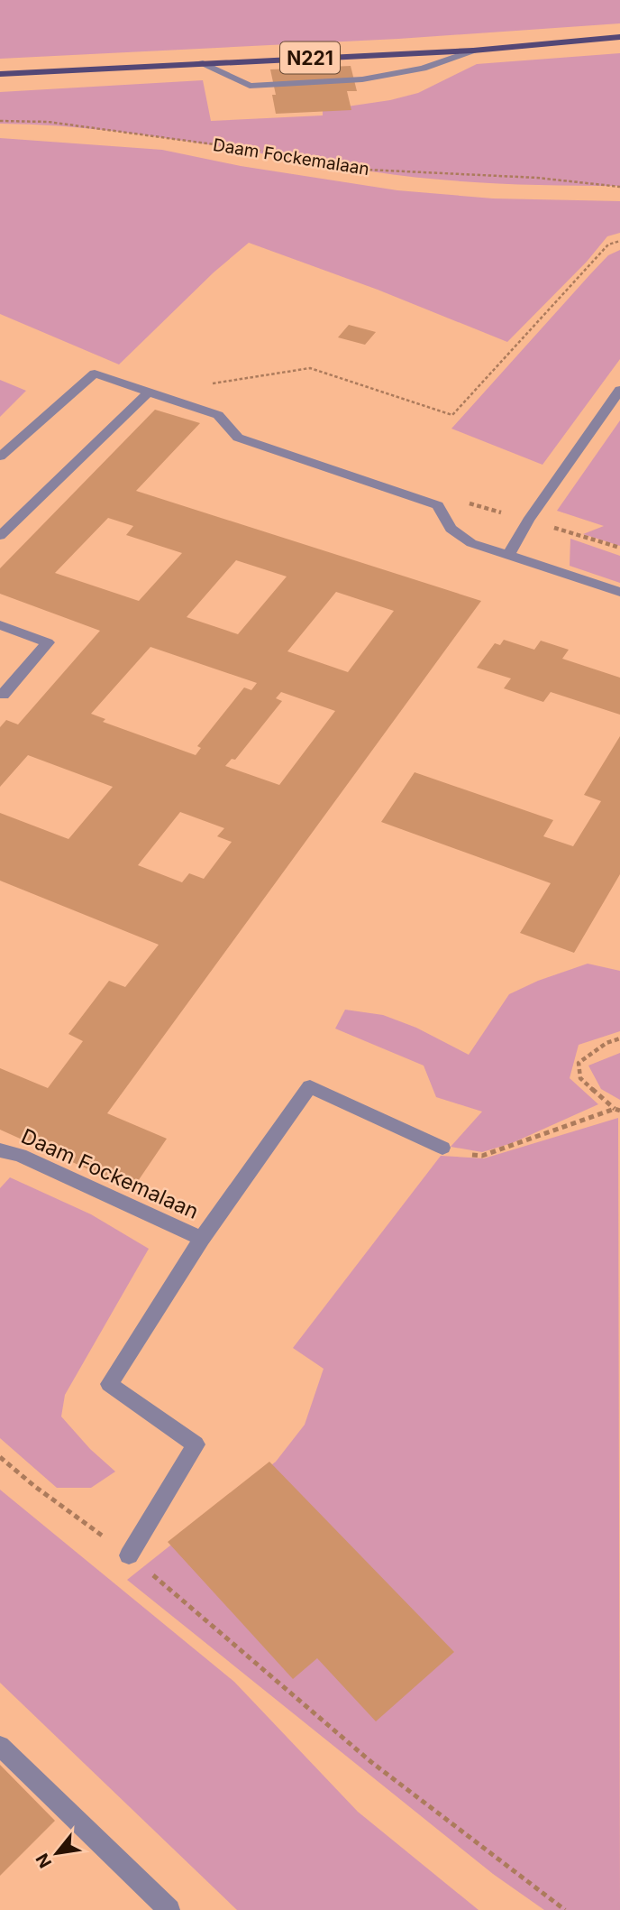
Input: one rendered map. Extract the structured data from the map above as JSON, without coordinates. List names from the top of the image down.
{
  "streets": {
    "main road": ["N221"],
    "lane": ["Daam Fockemalaan"]
  },
  "north": "bottom left"
}
